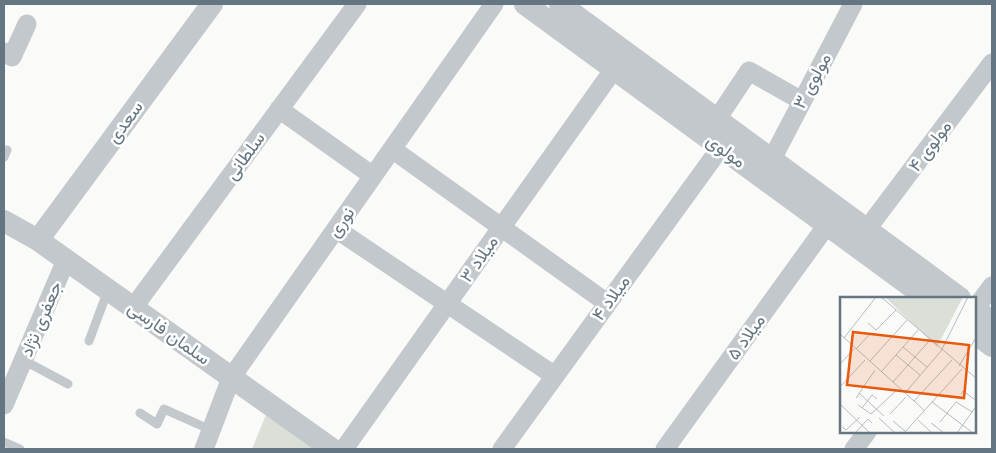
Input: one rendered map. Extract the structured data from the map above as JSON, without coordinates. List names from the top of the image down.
{
  "streets": {
    "street": [
      "مولوی ۳",
      "سعدی",
      "مولوی ۴",
      "مولوی",
      "سلطانی",
      "نوری",
      "میلاد ۳",
      "میلاد ۴",
      "جعفری نژاد",
      "سلمان فارسی",
      "میلاد ۵"
    ]
  },
  "crossings": [
    ["مولوی ۳", "مولوی"],
    ["سعدی", "سلمان فارسی"],
    ["مولوی ۴", "مولوی"],
    ["مولوی", "میلاد ۳"],
    ["مولوی", "میلاد ۴"],
    ["مولوی", "میلاد ۵"],
    ["سلطانی", "سلمان فارسی"],
    ["نوری", "سلمان فارسی"],
    ["جعفری نژاد", "سلمان فارسی"]
  ]
}
